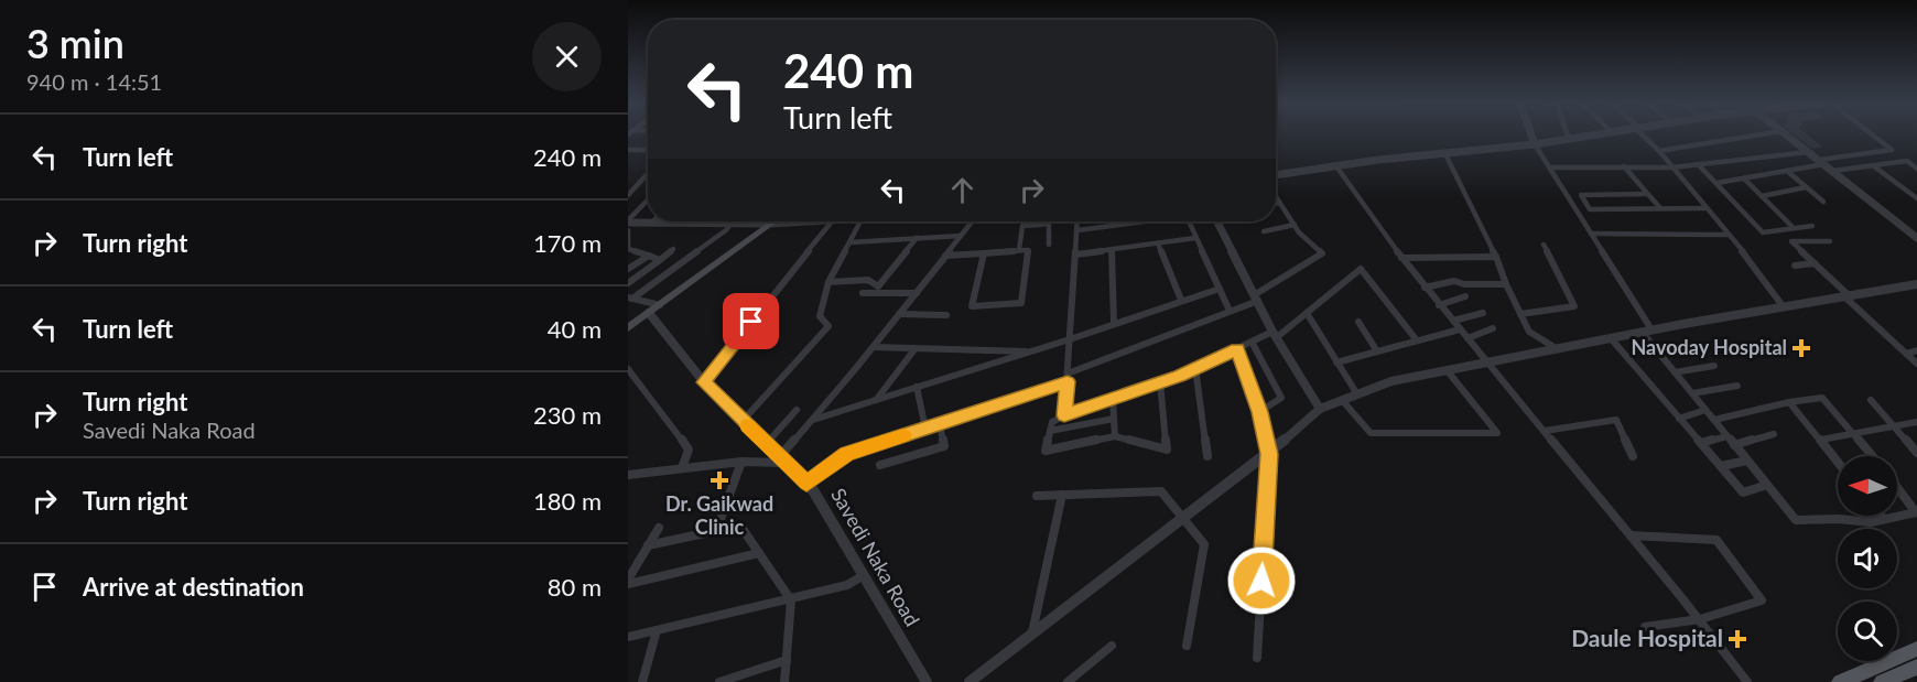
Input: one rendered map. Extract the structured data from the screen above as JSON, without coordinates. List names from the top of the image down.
{
  "streets": {
    "street": ["Savedi Naka Road"]
  },
  "places": {
    "health": ["Navoday Hospital", "Dr. Gaikwad Clinic", "Daule Hospital"]
  },
  "north": "left",
  "page": {
    "heading": ["3 min", "940 m · 14:51"],
    "turn": ["240 m", "Turn left"],
    "list": [
      {
        "name": "Turn left",
        "value": "240 m"
      },
      {
        "name": "Turn right",
        "value": "170 m"
      },
      {
        "name": "Turn left",
        "value": "40 m"
      },
      {
        "name": "Turn right",
        "note": "Savedi Naka Road",
        "value": "230 m"
      },
      {
        "name": "Turn right",
        "value": "180 m"
      },
      {
        "name": "Arrive at destination",
        "value": "80 m"
      }
    ]
  }
}
